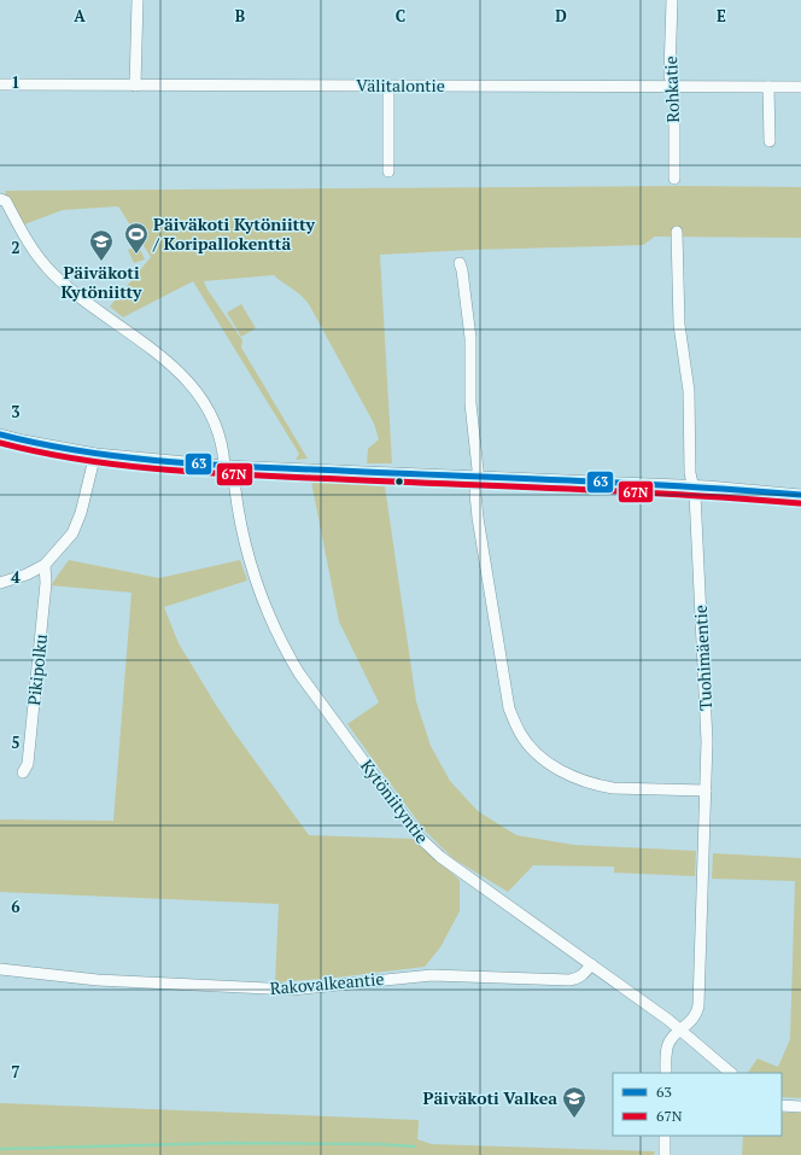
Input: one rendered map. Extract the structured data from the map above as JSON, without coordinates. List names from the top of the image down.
{
  "streets": {
    "street": [
      "Välitalontie",
      "Rohkatie",
      "Tuohimäentie",
      "Pikipolku",
      "Kytöniityntie",
      "Rakovalkeantie"
    ]
  },
  "crossings": [
    ["Välitalontie", "Rohkatie"],
    ["Tuohimäentie", "Kytöniityntie"],
    ["Kytöniityntie", "Rakovalkeantie"]
  ],
  "places": {
    "sports": ["Päiväkoti Kytöniitty / Koripallokenttä"],
    "school or university": ["Päiväkoti Kytöniitty", "Päiväkoti Valkea"]
  },
  "lines": ["transit line 63", "transit line 67N"],
  "legend": ["63", "67N"],
  "grid": {
    "columns": [
      "A",
      "B",
      "C",
      "D",
      "E"
    ],
    "rows": [
      "1",
      "2",
      "3",
      "4",
      "5",
      "6",
      "7"
    ]
  }
}
